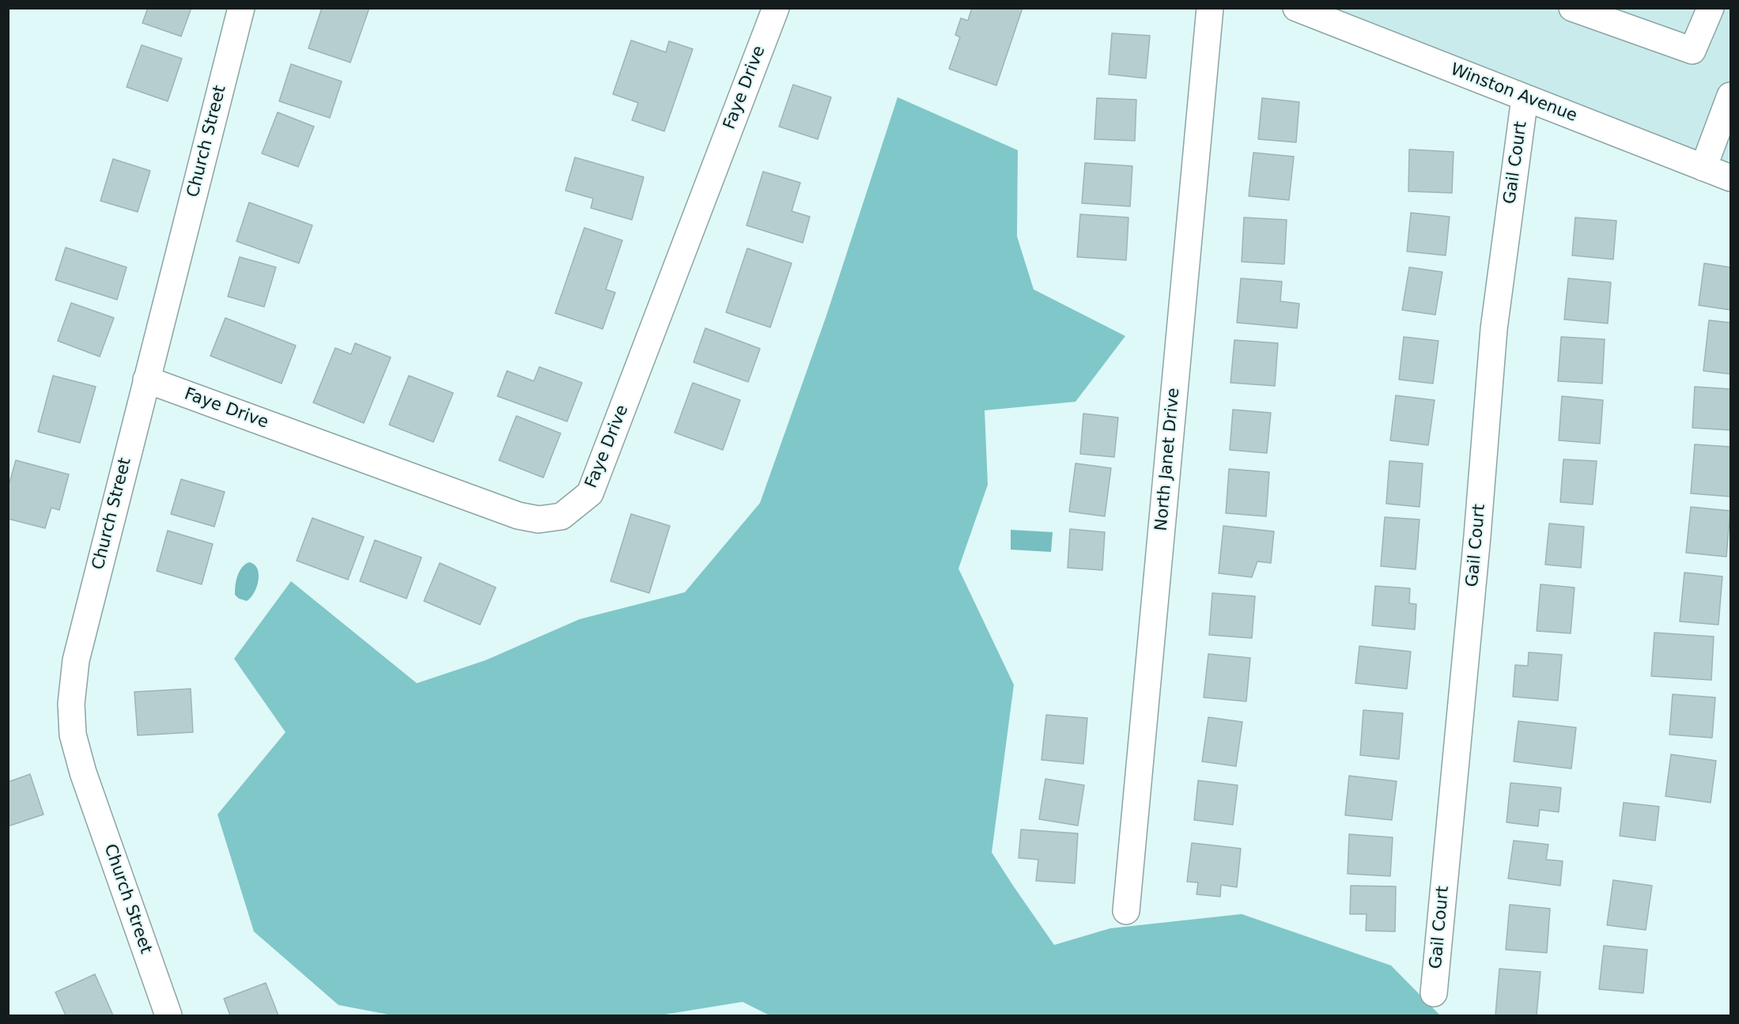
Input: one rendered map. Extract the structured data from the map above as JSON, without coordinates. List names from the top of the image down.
{
  "streets": {
    "street": [
      "Faye Drive",
      "Winston Avenue",
      "Church Street",
      "Gail Court",
      "North Janet Drive"
    ]
  },
  "crossings": [
    ["Faye Drive", "Church Street"],
    ["Winston Avenue", "Gail Court"]
  ]
}
